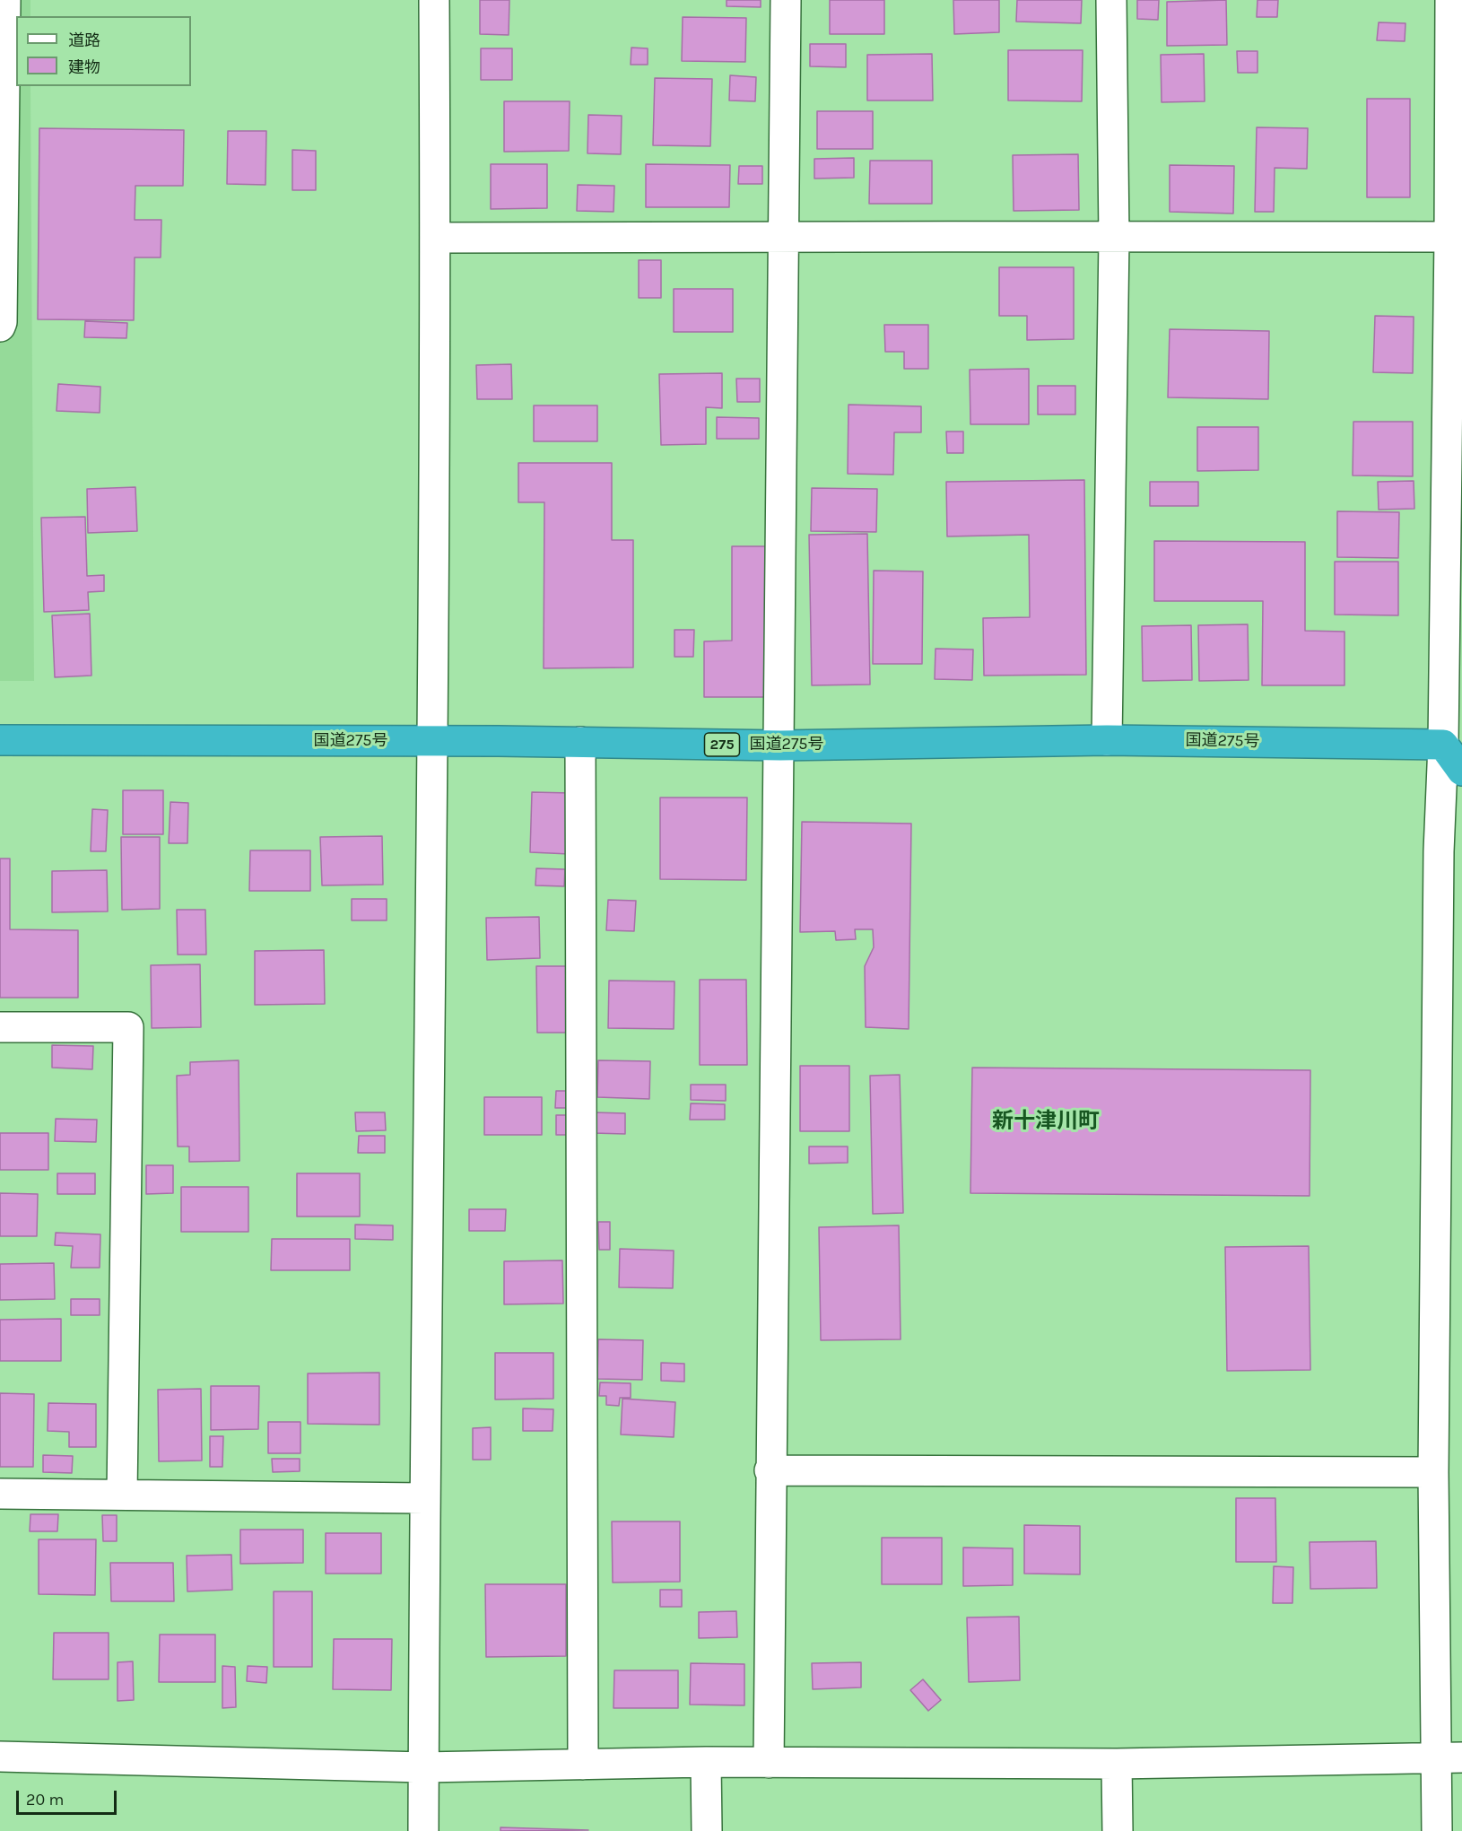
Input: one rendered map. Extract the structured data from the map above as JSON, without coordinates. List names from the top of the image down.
{
  "streets": {
    "highway": ["国道275号", "275"]
  },
  "districts": ["新十津川町"],
  "legend": ["道路", "建物"],
  "scale_bar": "20 m"
}
